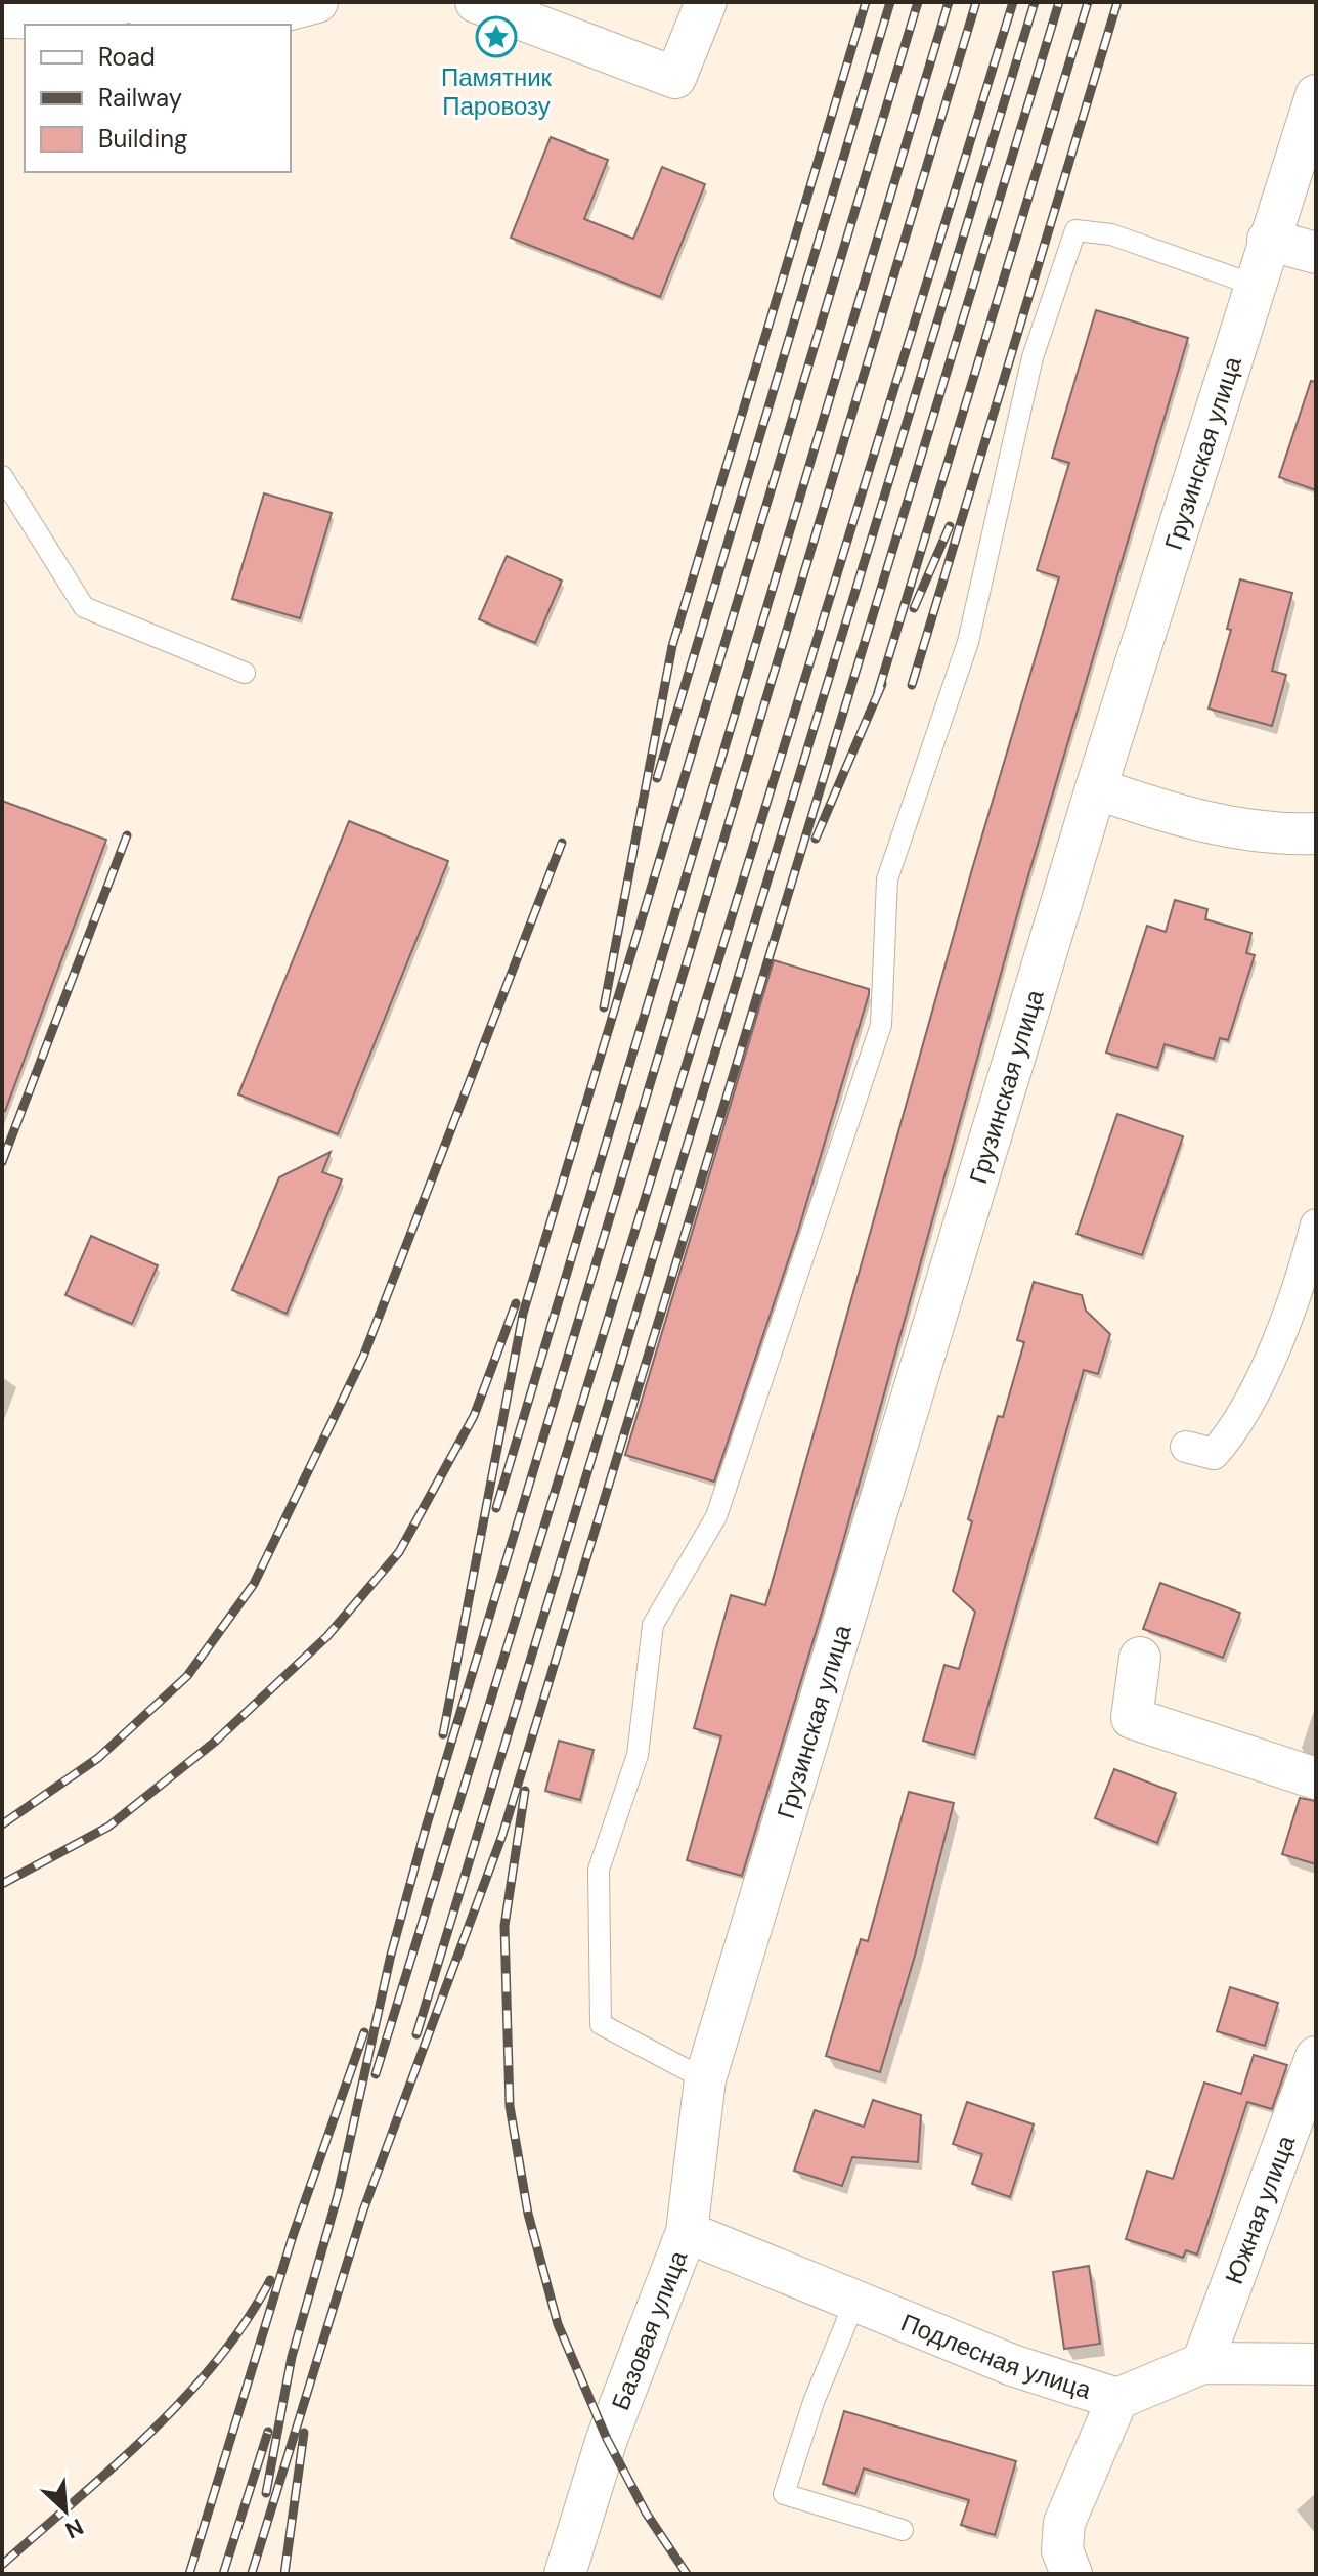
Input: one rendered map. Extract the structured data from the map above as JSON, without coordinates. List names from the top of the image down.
{
  "streets": {
    "street": [
      "Грузинская улица",
      "Южная улица",
      "Базовая улица",
      "Подлесная улица"
    ]
  },
  "crossings": [
    ["Грузинская улица", "Базовая улица"],
    ["Южная улица", "Подлесная улица"],
    ["Базовая улица", "Подлесная улица"]
  ],
  "places": {
    "place": ["Памятник Паровозу"]
  },
  "legend": ["Road", "Railway", "Building"],
  "north": "bottom right"
}
